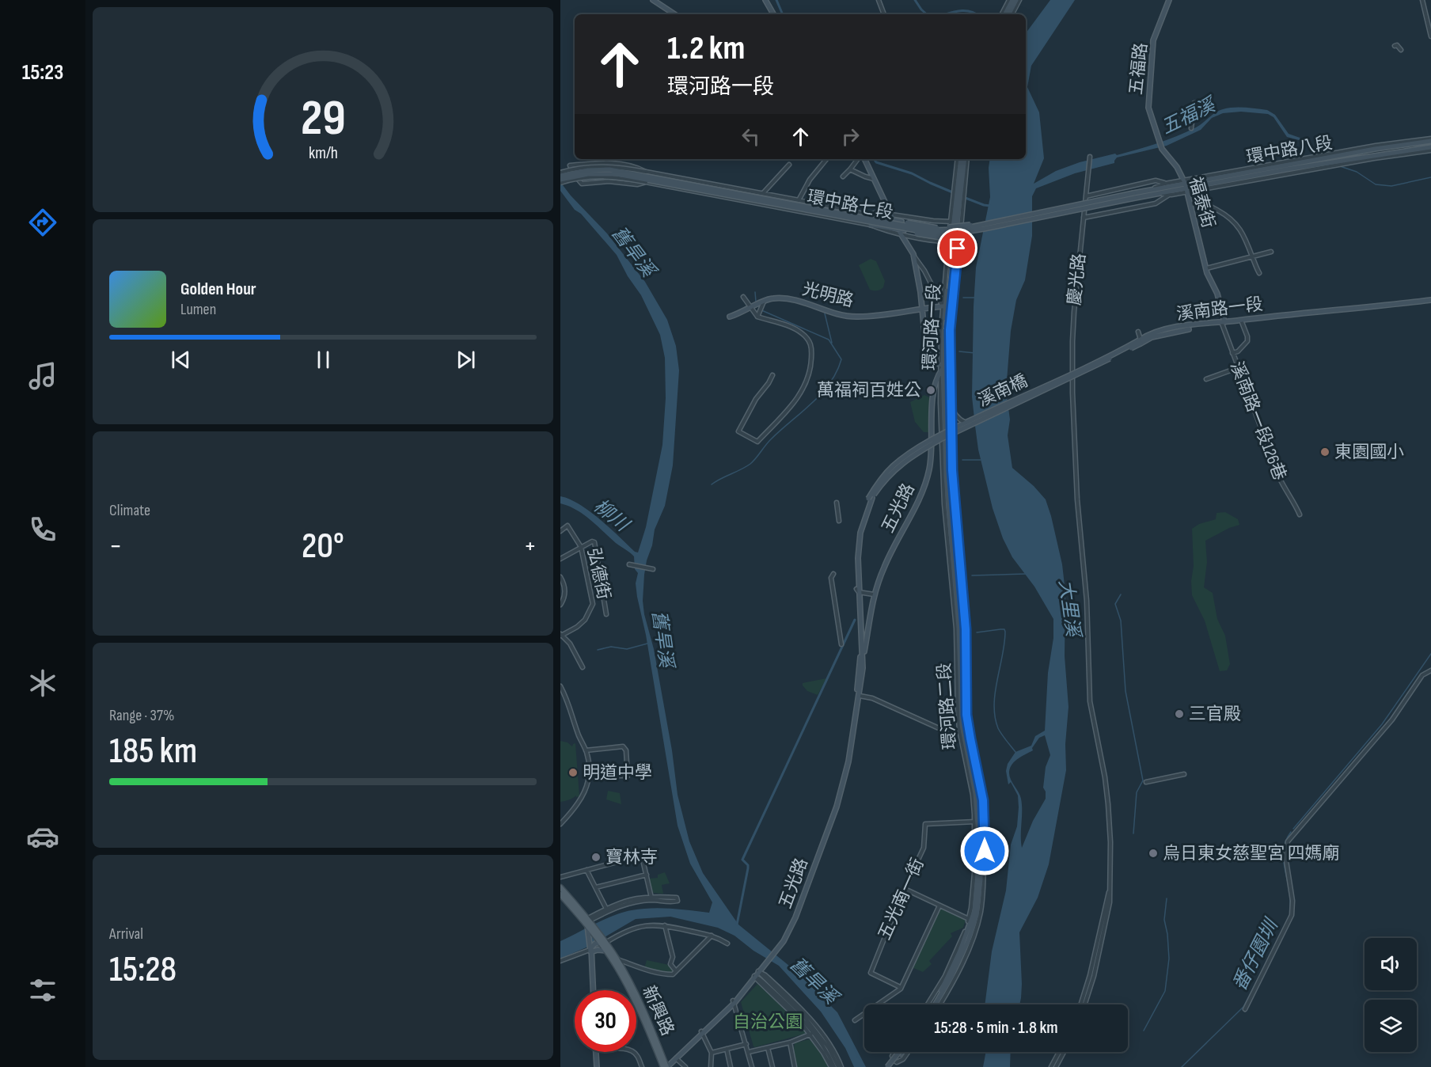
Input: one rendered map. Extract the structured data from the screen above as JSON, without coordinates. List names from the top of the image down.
{
  "streets": {
    "main road": ["新興路"],
    "street": [
      "五福路",
      "環中路八段",
      "福泰街",
      "環中路七段",
      "慶光路",
      "光明路",
      "溪南路一段",
      "環河路一段",
      "溪南橋",
      "溪南路一段126巷",
      "五光路",
      "弘德街",
      "環河路二段",
      "五光南一街"
    ]
  },
  "crossings": [
    ["五福路", "福泰街"],
    ["環中路八段", "福泰街"],
    ["環中路八段", "環中路七段"],
    ["環中路八段", "慶光路"],
    ["福泰街", "溪南路一段"],
    ["福泰街", "溪南路一段126巷"],
    ["環中路七段", "環河路一段"],
    ["光明路", "環河路一段"],
    ["溪南路一段", "溪南橋"],
    ["溪南路一段", "溪南路一段126巷"],
    ["環河路一段", "五光路"],
    ["環河路一段", "環河路二段"],
    ["溪南橋", "五光路"],
    ["環河路二段", "五光南一街"]
  ],
  "water": [
    "五福溪",
    "舊旱溪",
    "柳川",
    "大里溪",
    "番仔園圳"
  ],
  "parks": ["自治公園"],
  "places": [
    "萬福祠百姓公",
    "東園國小",
    "三官殿",
    "明道中學",
    "烏日東女慈聖宮 四媽廟",
    "寶林寺"
  ],
  "page": {
    "tabs": "15:23",
    "turn": ["1.2 km", "環河路一段"],
    "song": ["Golden Hour", "Lumen"],
    "tile": [
      "Climate",
      ["Range · 37%", "185 km"],
      ["Arrival", "15:28"]
    ],
    "heat": ["−", "20°", "+"],
    "limit": "30",
    "trip": "15:28 · 5 min · 1.8 km",
    "gauge": ["29", "km/h"]
  }
}
